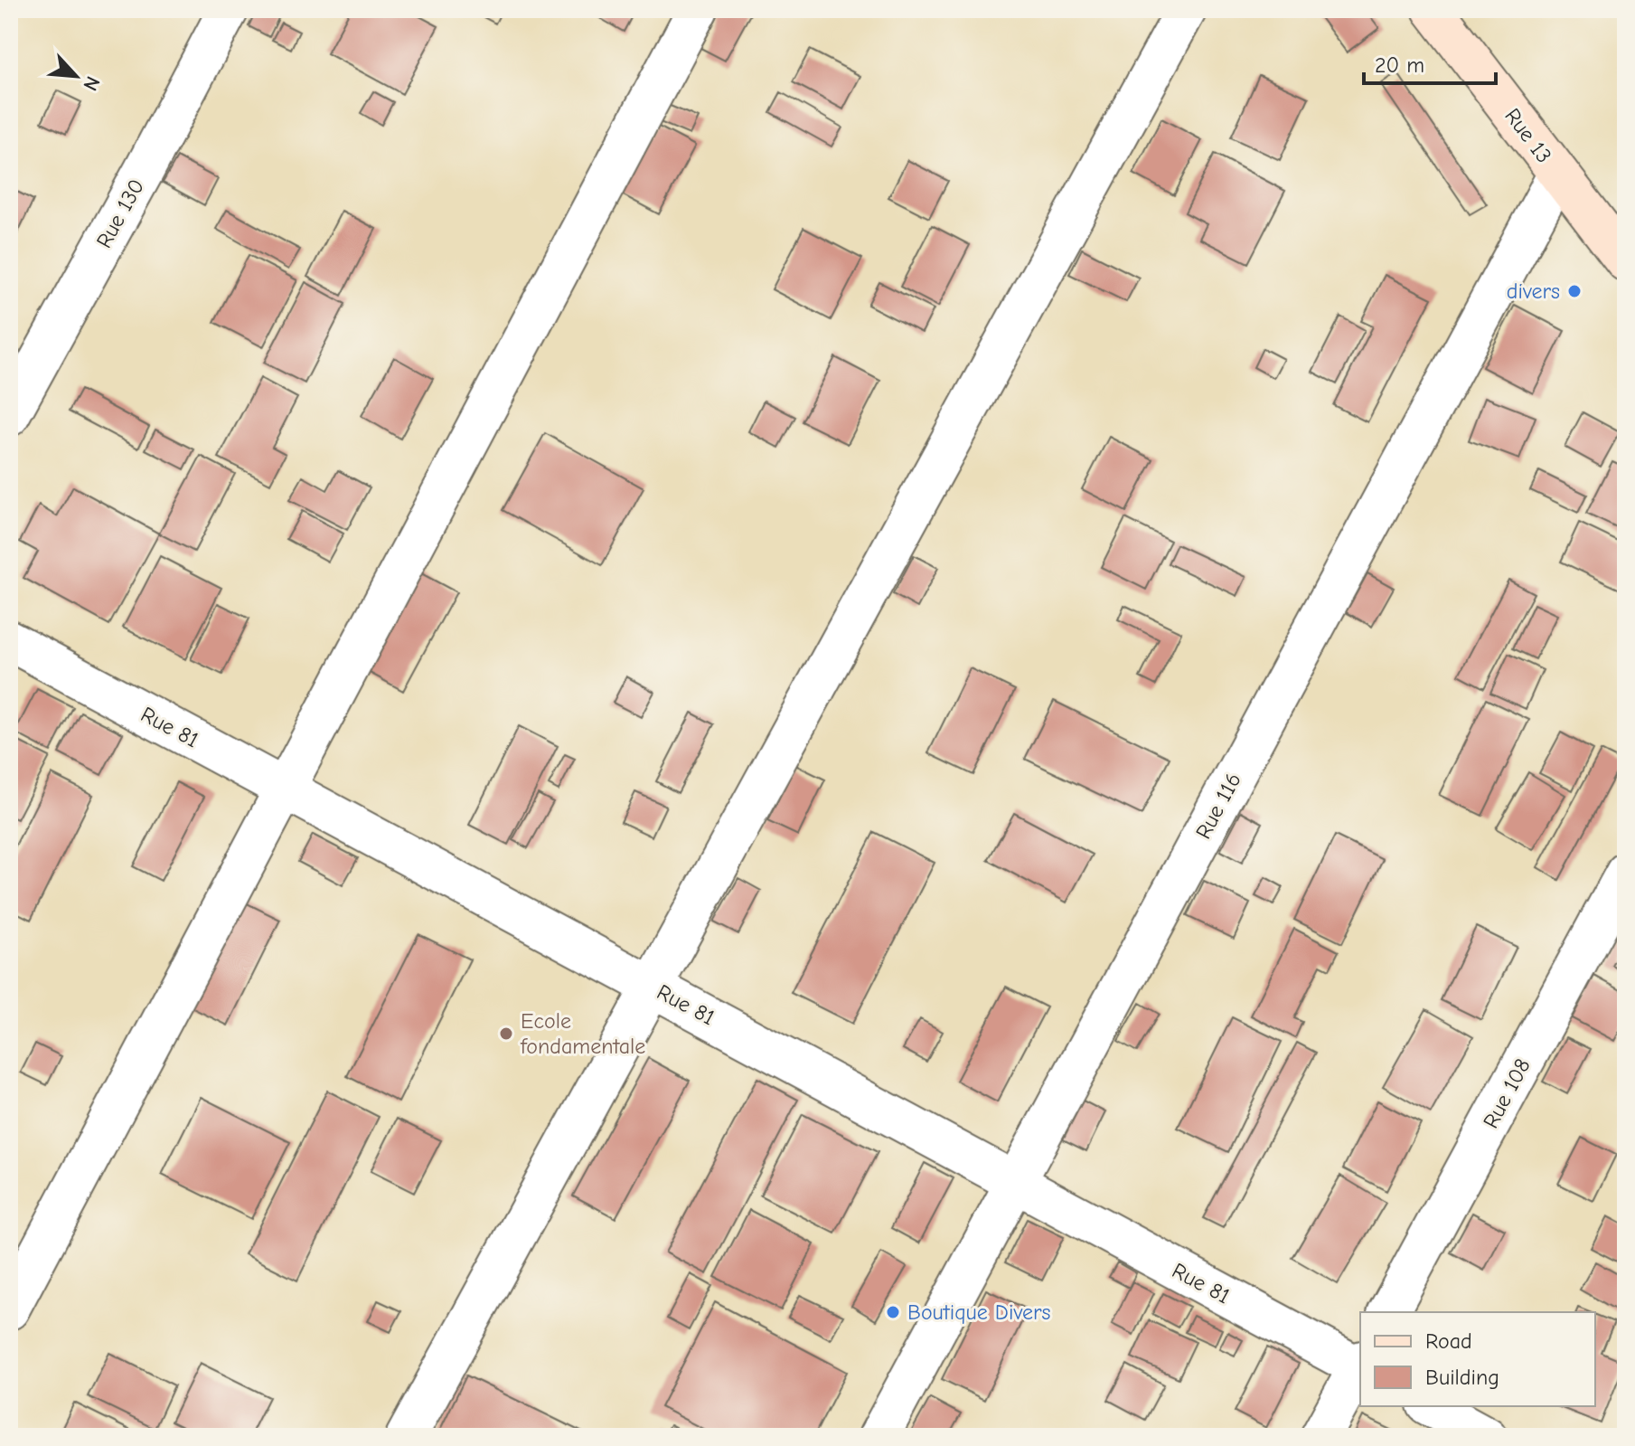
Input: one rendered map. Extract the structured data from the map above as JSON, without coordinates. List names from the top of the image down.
{
  "streets": {
    "street": [
      "Rue 13",
      "Rue 130",
      "Rue 81",
      "Rue 116",
      "Rue 108"
    ]
  },
  "crossings": [
    ["Rue 13", "Rue 116"],
    ["Rue 81", "Rue 116"]
  ],
  "places": ["divers", "Ecole fondamentale", "Boutique Divers"],
  "legend": ["Road", "Building"],
  "scale_bar": "20 m",
  "north": "bottom right"
}
